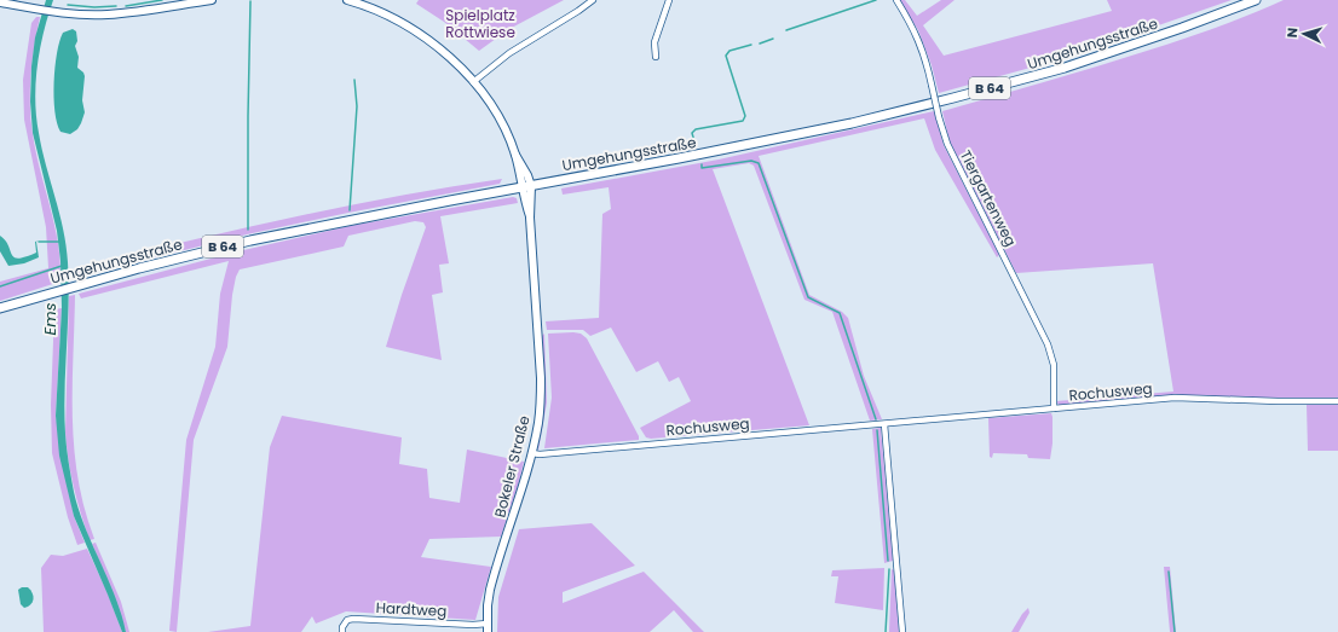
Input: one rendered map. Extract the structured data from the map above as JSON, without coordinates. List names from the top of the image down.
{
  "streets": {
    "main road": ["Umgehungsstraße", "B 64"],
    "street": [
      "Tiergartenweg",
      "Rochusweg",
      "Bokeler Straße",
      "Hardtweg"
    ]
  },
  "crossings": [
    ["Umgehungsstraße", "Bokeler Straße"],
    ["Tiergartenweg", "Rochusweg"],
    ["Rochusweg", "Bokeler Straße"],
    ["Bokeler Straße", "Hardtweg"]
  ],
  "water": ["Ems"],
  "parks": ["Spielplatz Rottwiese"],
  "north": "left"
}
